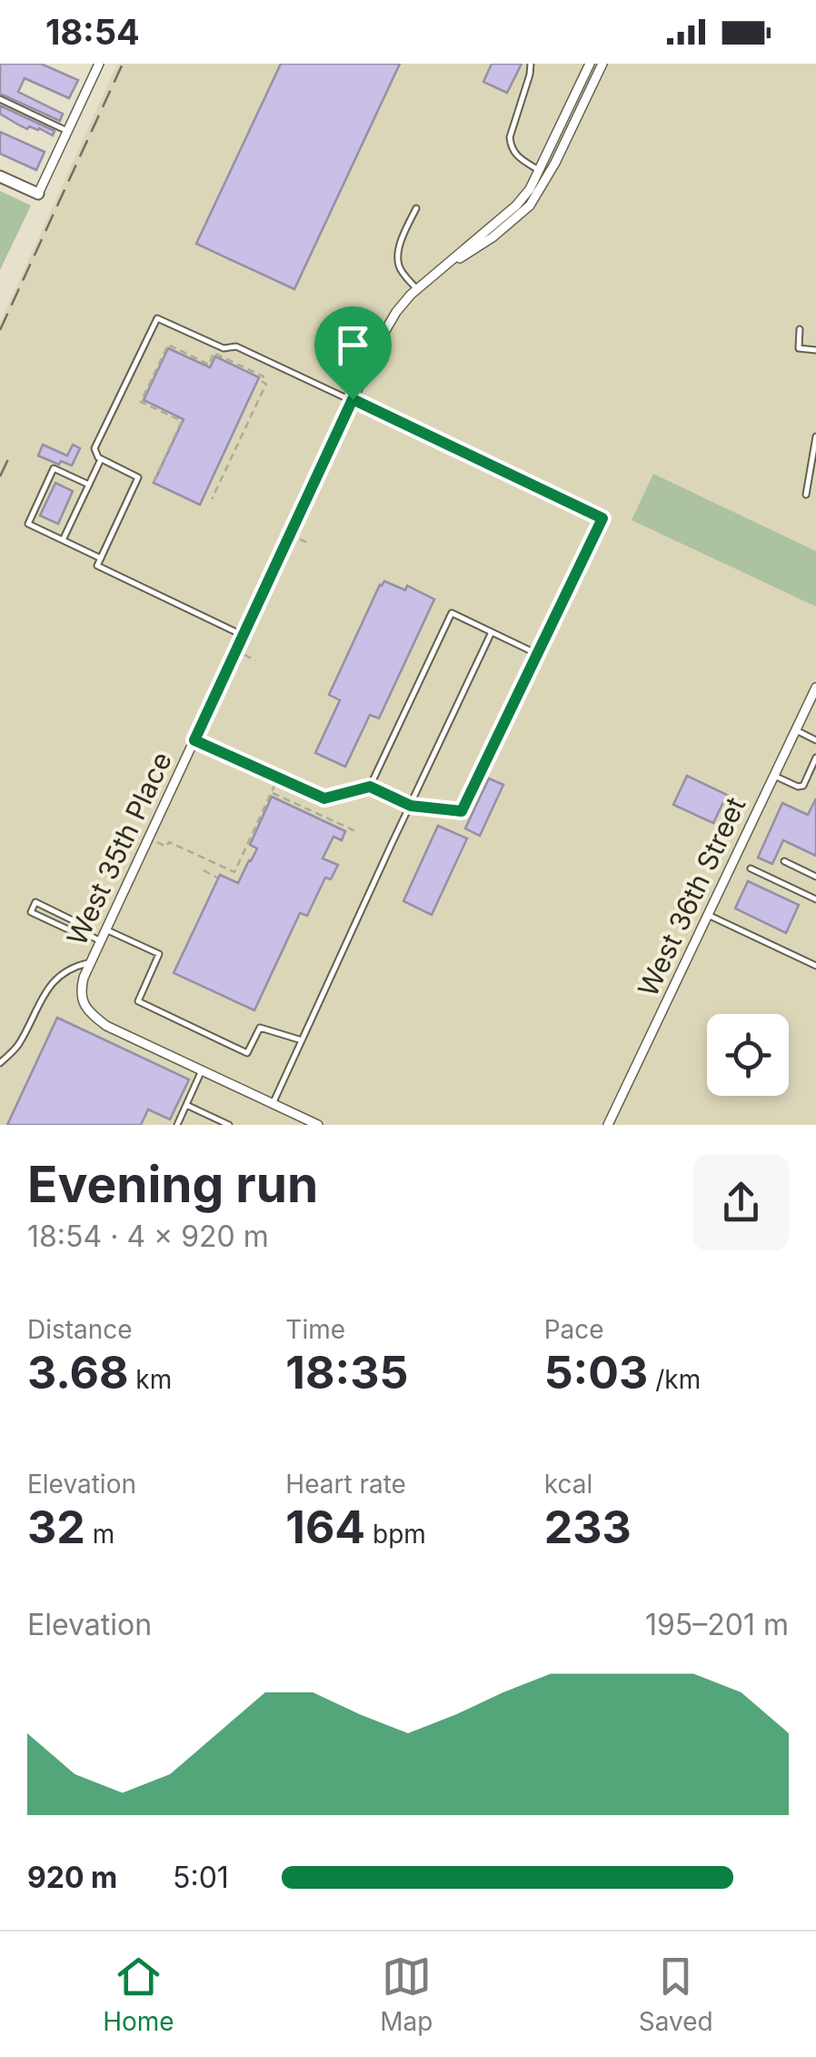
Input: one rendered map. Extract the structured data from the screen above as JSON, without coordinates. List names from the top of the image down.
{
  "streets": {
    "street": ["West 35th Place", "West 36th Street"]
  },
  "page": {
    "status": "18:54",
    "heading": ["Evening run", "18:54 · 4 × 920 m"],
    "stats": [
      ["Distance", "3.68 km"],
      ["Time", "18:35"],
      ["Pace", "5:03 /km"],
      ["Elevation", "32 m"],
      ["Heart rate", "164 bpm"],
      ["kcal", "233"]
    ],
    "chart": ["Elevation", "195–201 m"],
    "list": [
      {
        "name": "920 m",
        "note": "5:01"
      }
    ],
    "tabs": ["Home", "Map", "Saved"]
  }
}
